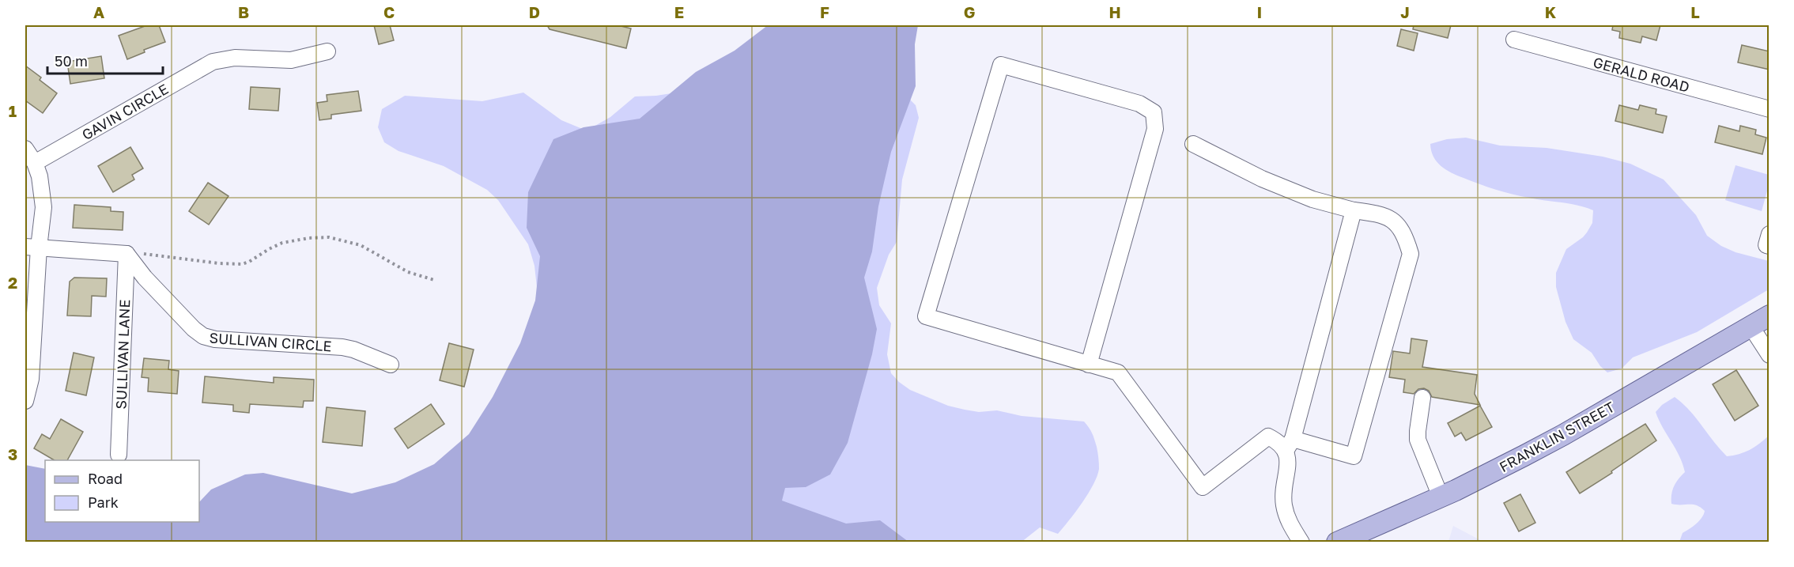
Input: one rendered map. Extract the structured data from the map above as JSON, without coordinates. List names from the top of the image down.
{
  "streets": {
    "main road": ["FRANKLIN STREET"],
    "street": [
      "GERALD ROAD",
      "GAVIN CIRCLE",
      "SULLIVAN CIRCLE",
      "SULLIVAN LANE"
    ]
  },
  "crossings": [
    ["SULLIVAN CIRCLE", "SULLIVAN LANE"]
  ],
  "legend": ["Road", "Park"],
  "scale_bar": "50 m",
  "grid": {
    "columns": [
      "A",
      "B",
      "C",
      "D",
      "E",
      "F",
      "G",
      "H",
      "I",
      "J",
      "K",
      "L"
    ],
    "rows": ["1", "2", "3"]
  }
}
